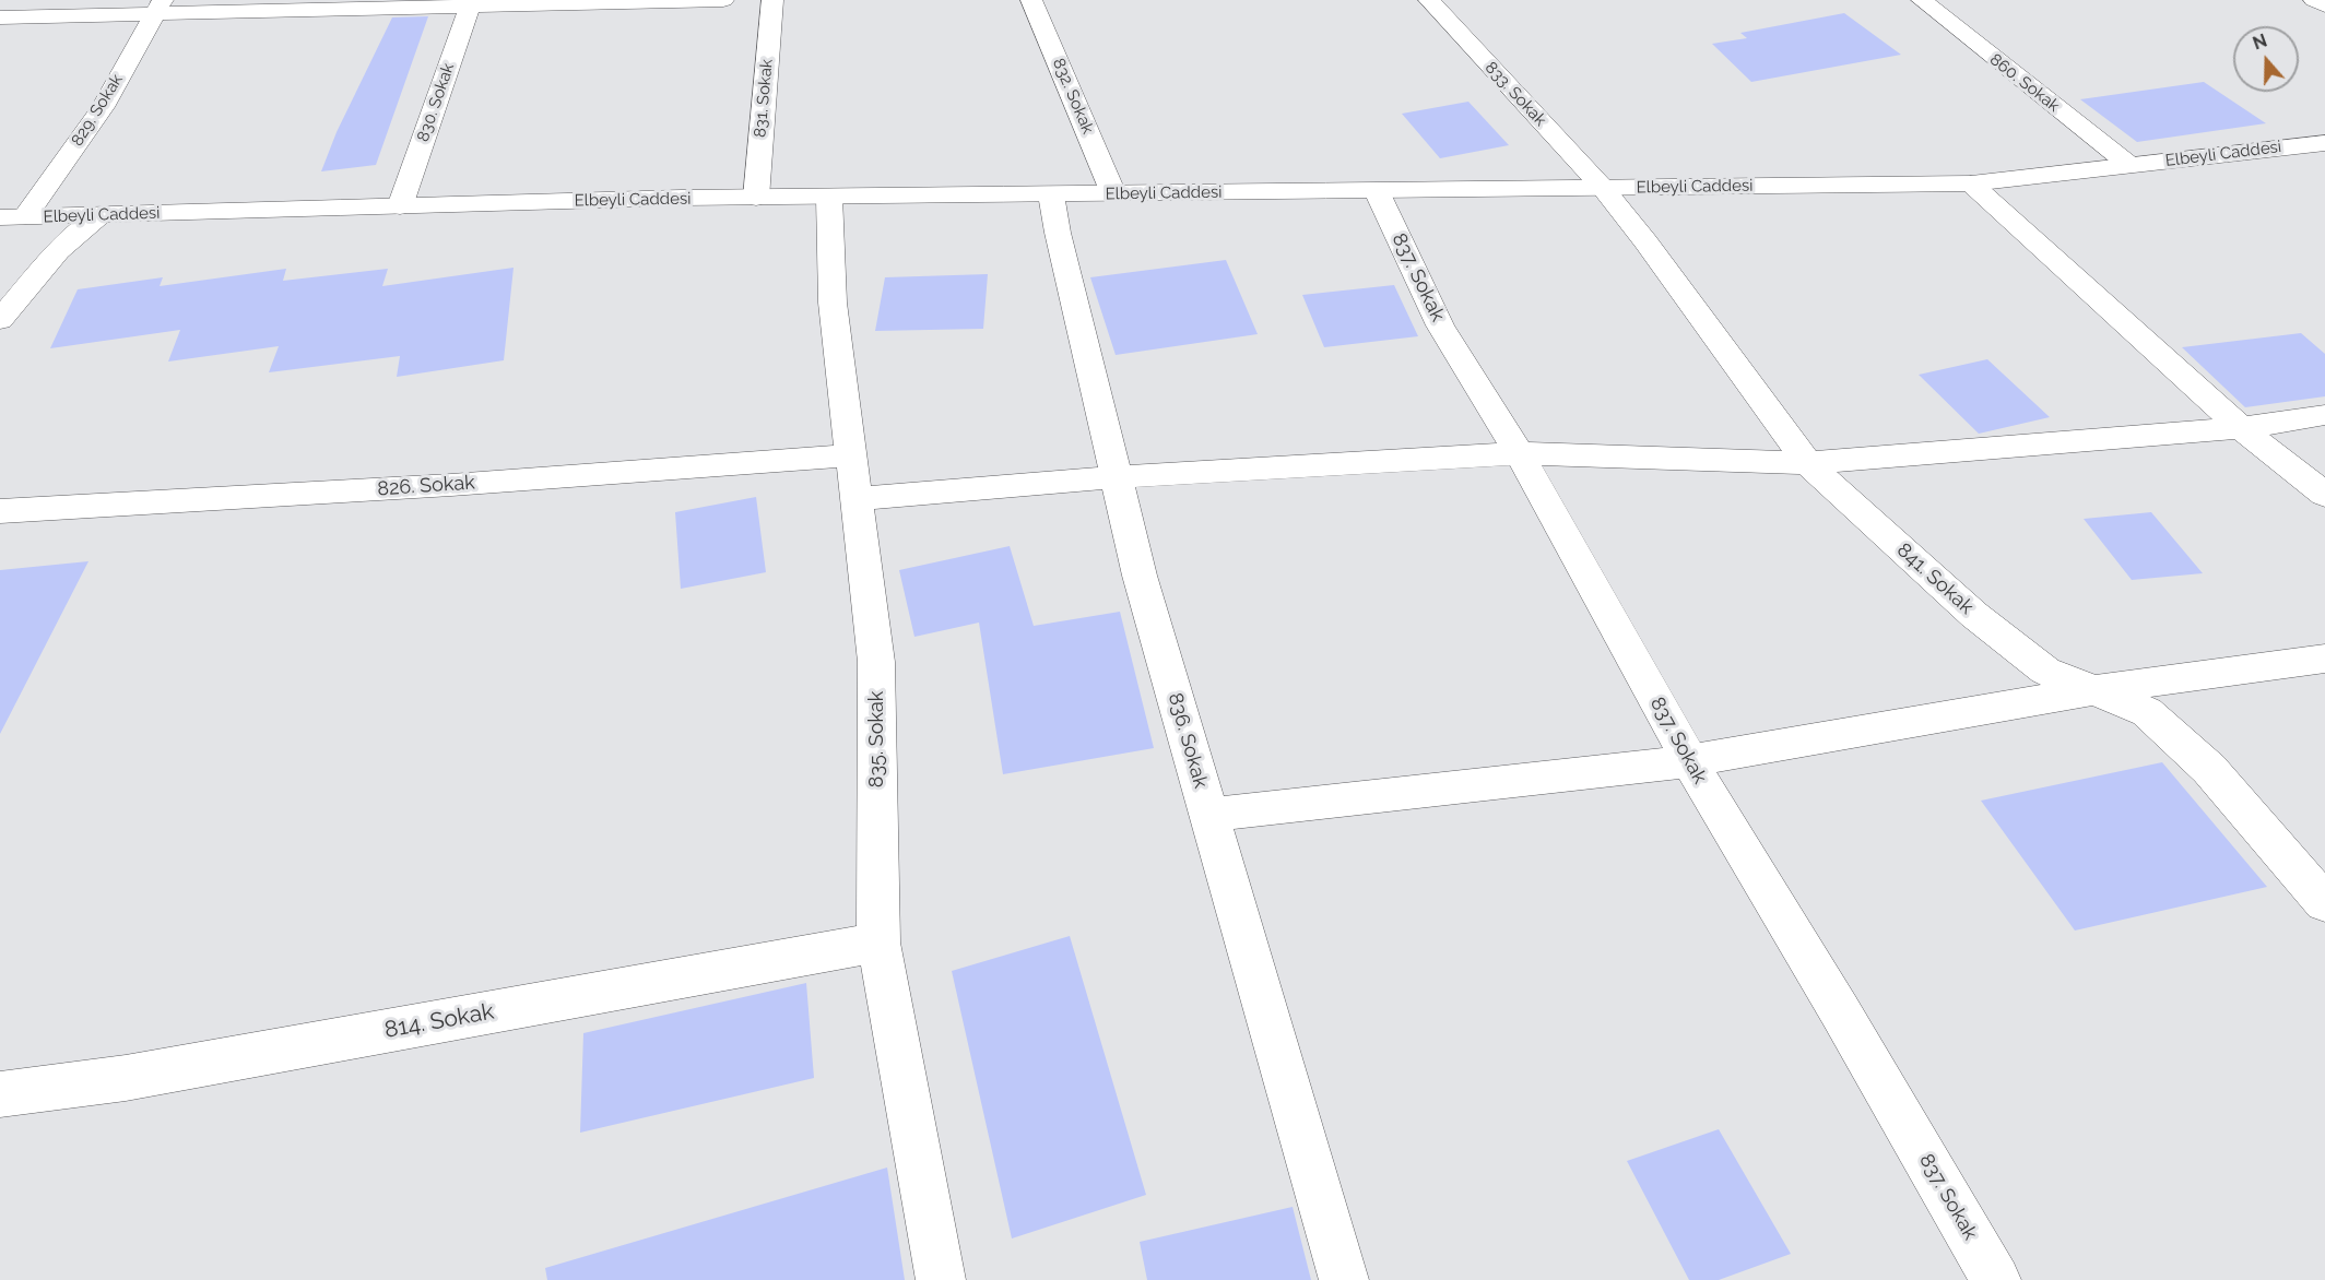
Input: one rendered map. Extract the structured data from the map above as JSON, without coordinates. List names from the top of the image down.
{
  "streets": {
    "street": [
      "860. Sokak",
      "833. Sokak",
      "832. Sokak",
      "831. Sokak",
      "830. Sokak",
      "829. Sokak",
      "Elbeyli Caddesi",
      "837. Sokak",
      "826. Sokak",
      "841. Sokak",
      "835. Sokak",
      "836. Sokak",
      "814. Sokak"
    ]
  },
  "crossings": [
    ["860. Sokak", "Elbeyli Caddesi"],
    ["833. Sokak", "Elbeyli Caddesi"],
    ["833. Sokak", "841. Sokak"],
    ["832. Sokak", "Elbeyli Caddesi"],
    ["831. Sokak", "Elbeyli Caddesi"],
    ["830. Sokak", "Elbeyli Caddesi"],
    ["829. Sokak", "Elbeyli Caddesi"],
    ["Elbeyli Caddesi", "837. Sokak"],
    ["Elbeyli Caddesi", "841. Sokak"],
    ["Elbeyli Caddesi", "835. Sokak"],
    ["Elbeyli Caddesi", "836. Sokak"],
    ["826. Sokak", "835. Sokak"],
    ["835. Sokak", "814. Sokak"]
  ],
  "north": "top"
}
